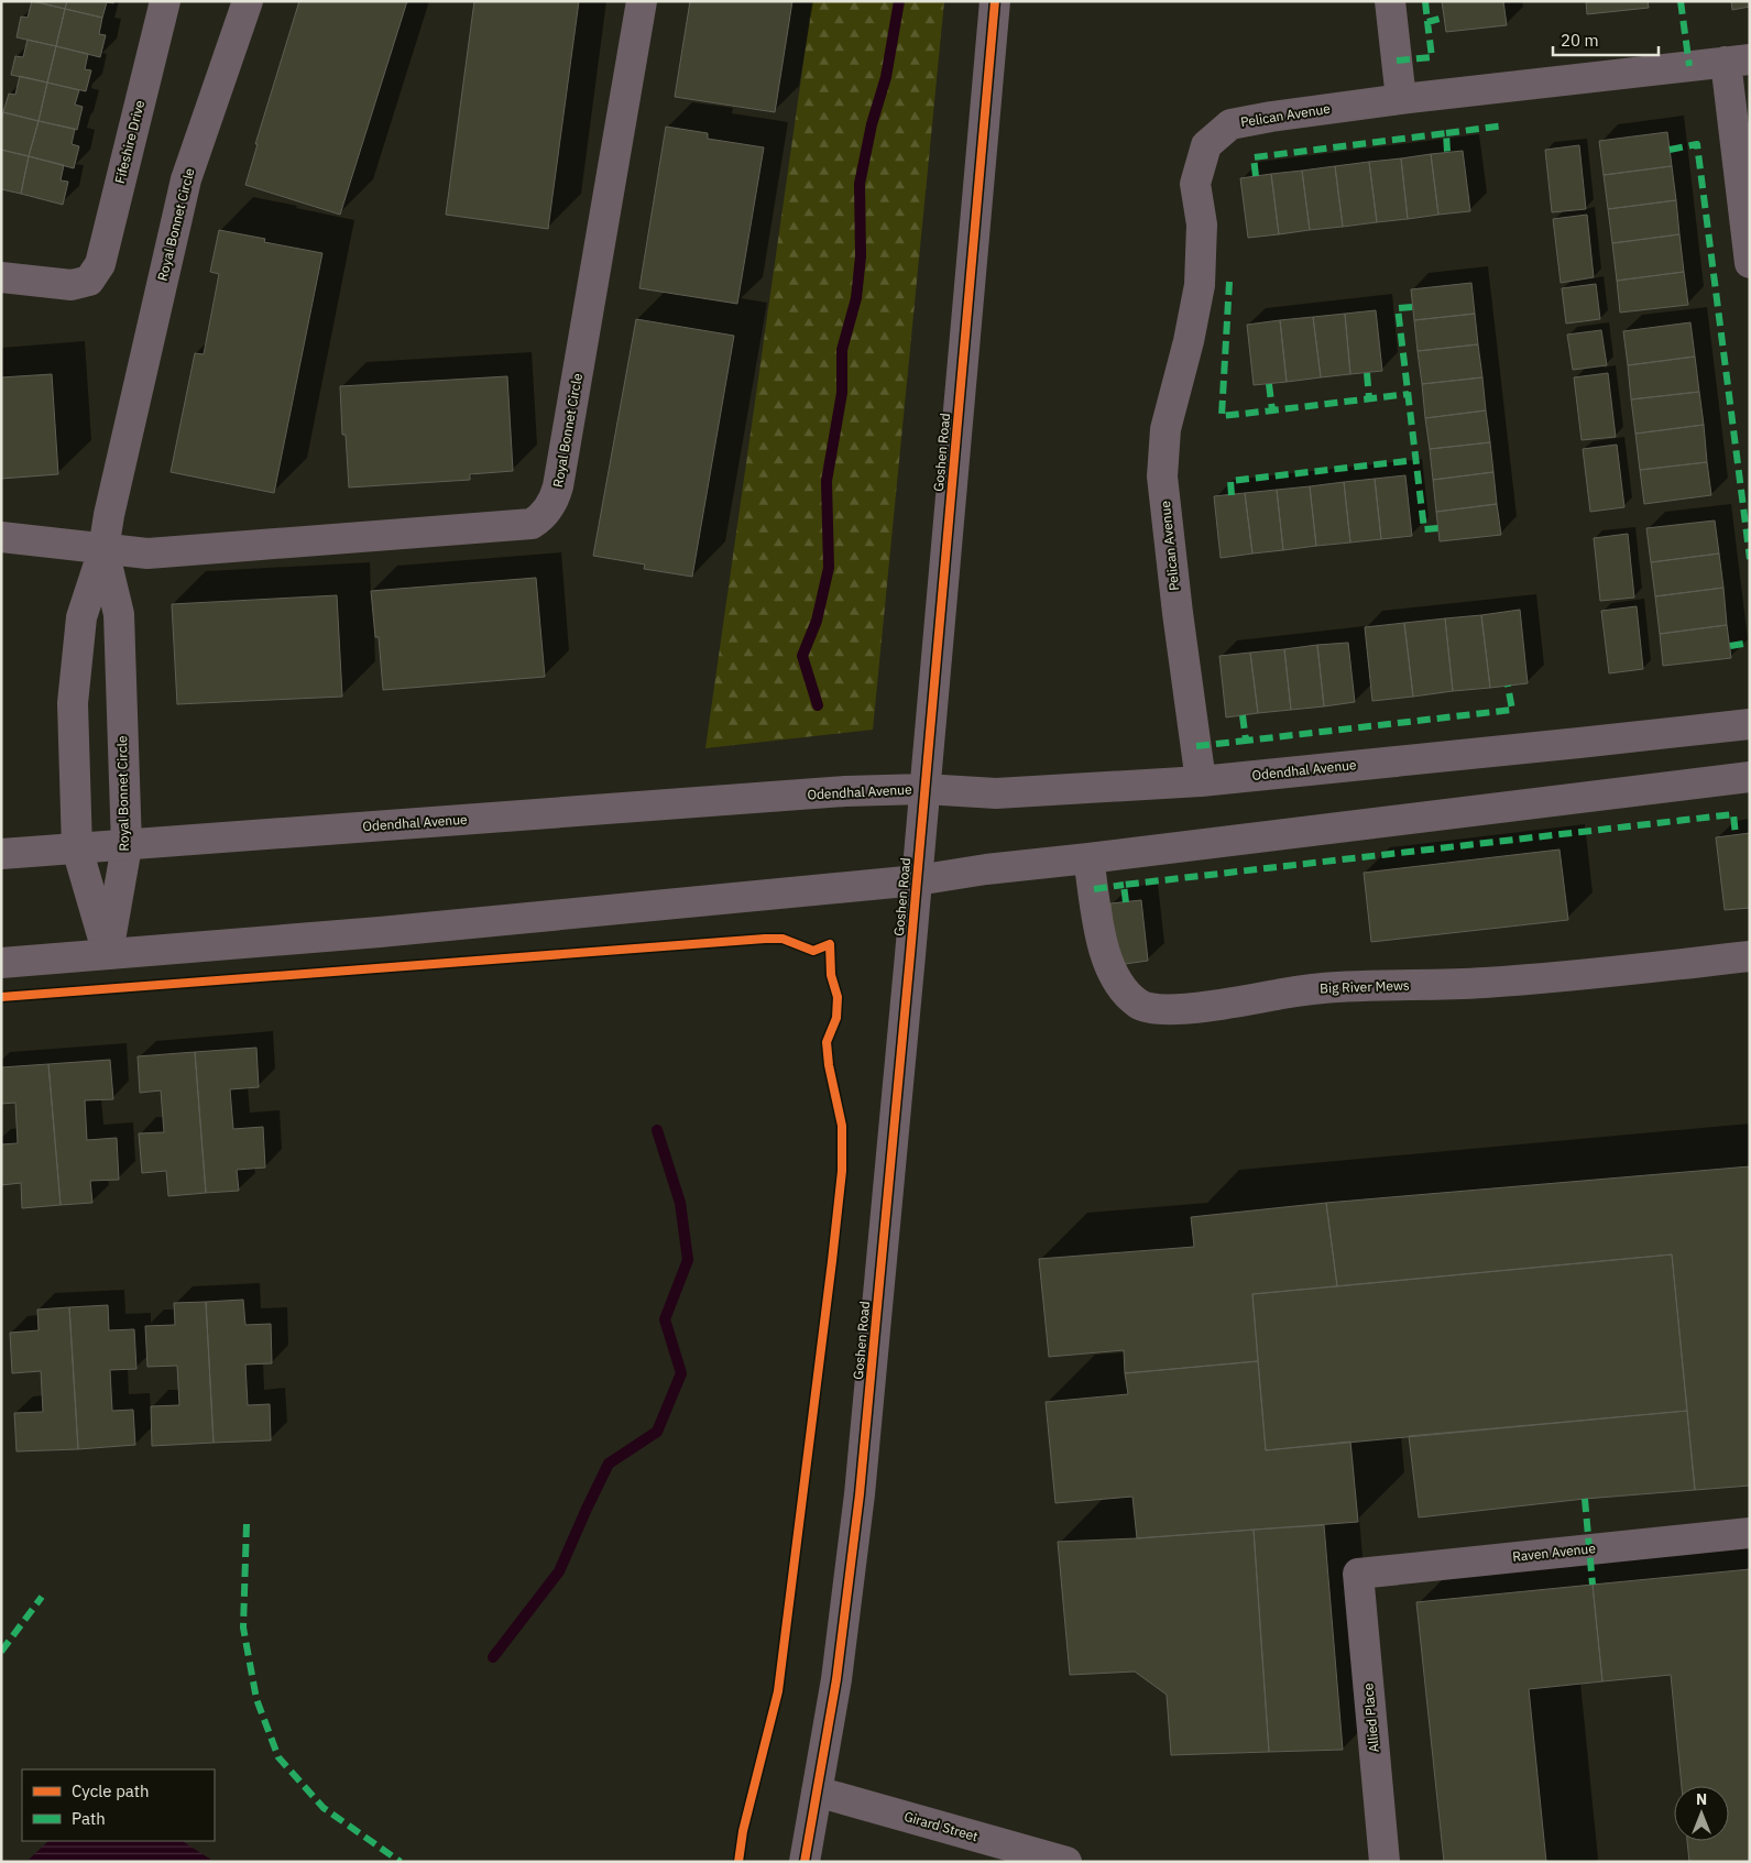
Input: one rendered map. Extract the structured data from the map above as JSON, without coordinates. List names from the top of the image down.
{
  "streets": {
    "street": [
      "Pelican Avenue",
      "Fifeshire Drive",
      "Royal Bonnet Circle",
      "Goshen Road",
      "Odendhal Avenue",
      "Big River Mews",
      "Raven Avenue",
      "Allied Place",
      "Girard Street"
    ]
  },
  "crossings": [
    ["Pelican Avenue", "Odendhal Avenue"],
    ["Royal Bonnet Circle", "Odendhal Avenue"],
    ["Goshen Road", "Odendhal Avenue"],
    ["Goshen Road", "Girard Street"],
    ["Raven Avenue", "Allied Place"]
  ],
  "legend": ["Cycle path", "Path"],
  "scale_bar": "20 m",
  "north": "top"
}
